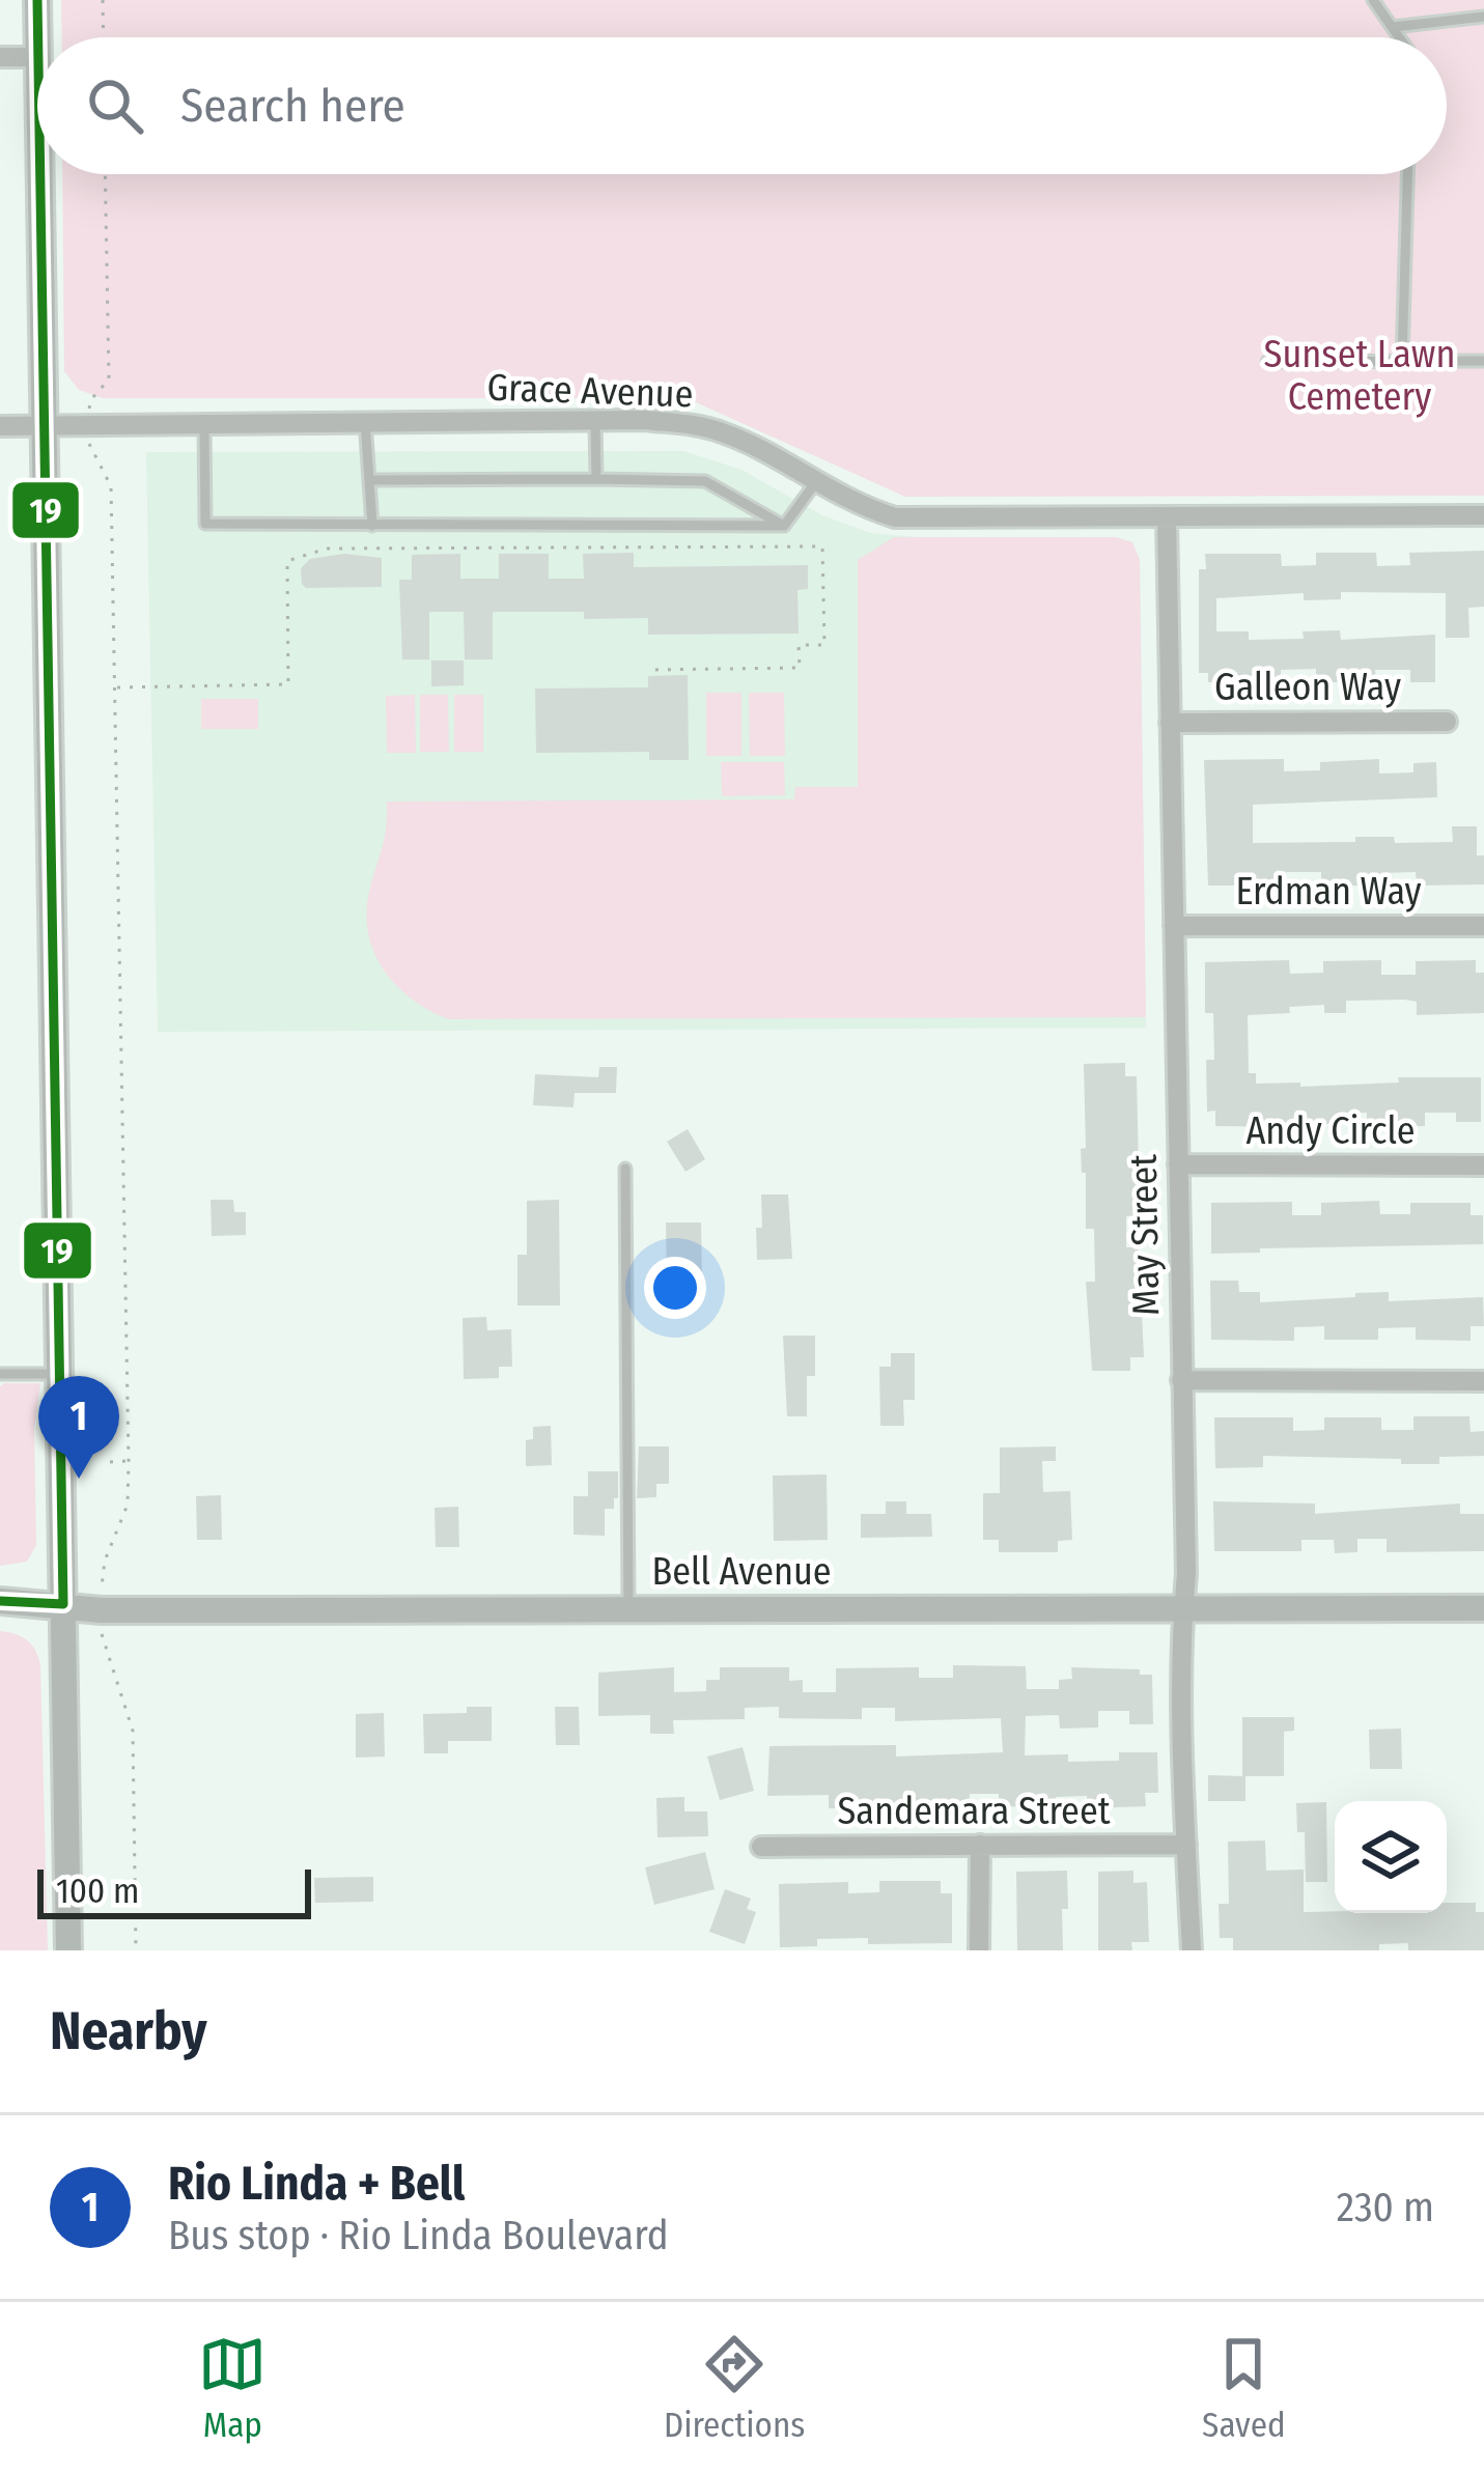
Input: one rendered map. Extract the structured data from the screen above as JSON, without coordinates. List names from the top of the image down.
{
  "streets": {
    "main road": ["Bell Avenue"],
    "street": [
      "Grace Avenue",
      "Galleon Way",
      "Erdman Way",
      "Andy Circle",
      "May Street",
      "Sandemara Street"
    ]
  },
  "crossings": [
    ["Grace Avenue", "May Street"],
    ["Galleon Way", "May Street"],
    ["Erdman Way", "May Street"],
    ["Andy Circle", "May Street"],
    ["May Street", "Bell Avenue"],
    ["May Street", "Sandemara Street"]
  ],
  "parks": ["Sunset Lawn Cemetery"],
  "lines": ["transit line 19"],
  "scale_bar": "100 m",
  "page": {
    "search": "Search here",
    "pins": "1",
    "scale": "100 m",
    "heading": "Nearby",
    "list": [
      {
        "mark": "1",
        "name": "Rio Linda + Bell",
        "note": "Bus stop · Rio Linda Boulevard",
        "value": "230 m"
      }
    ],
    "nav": ["Map", "Directions", "Saved"]
  }
}
